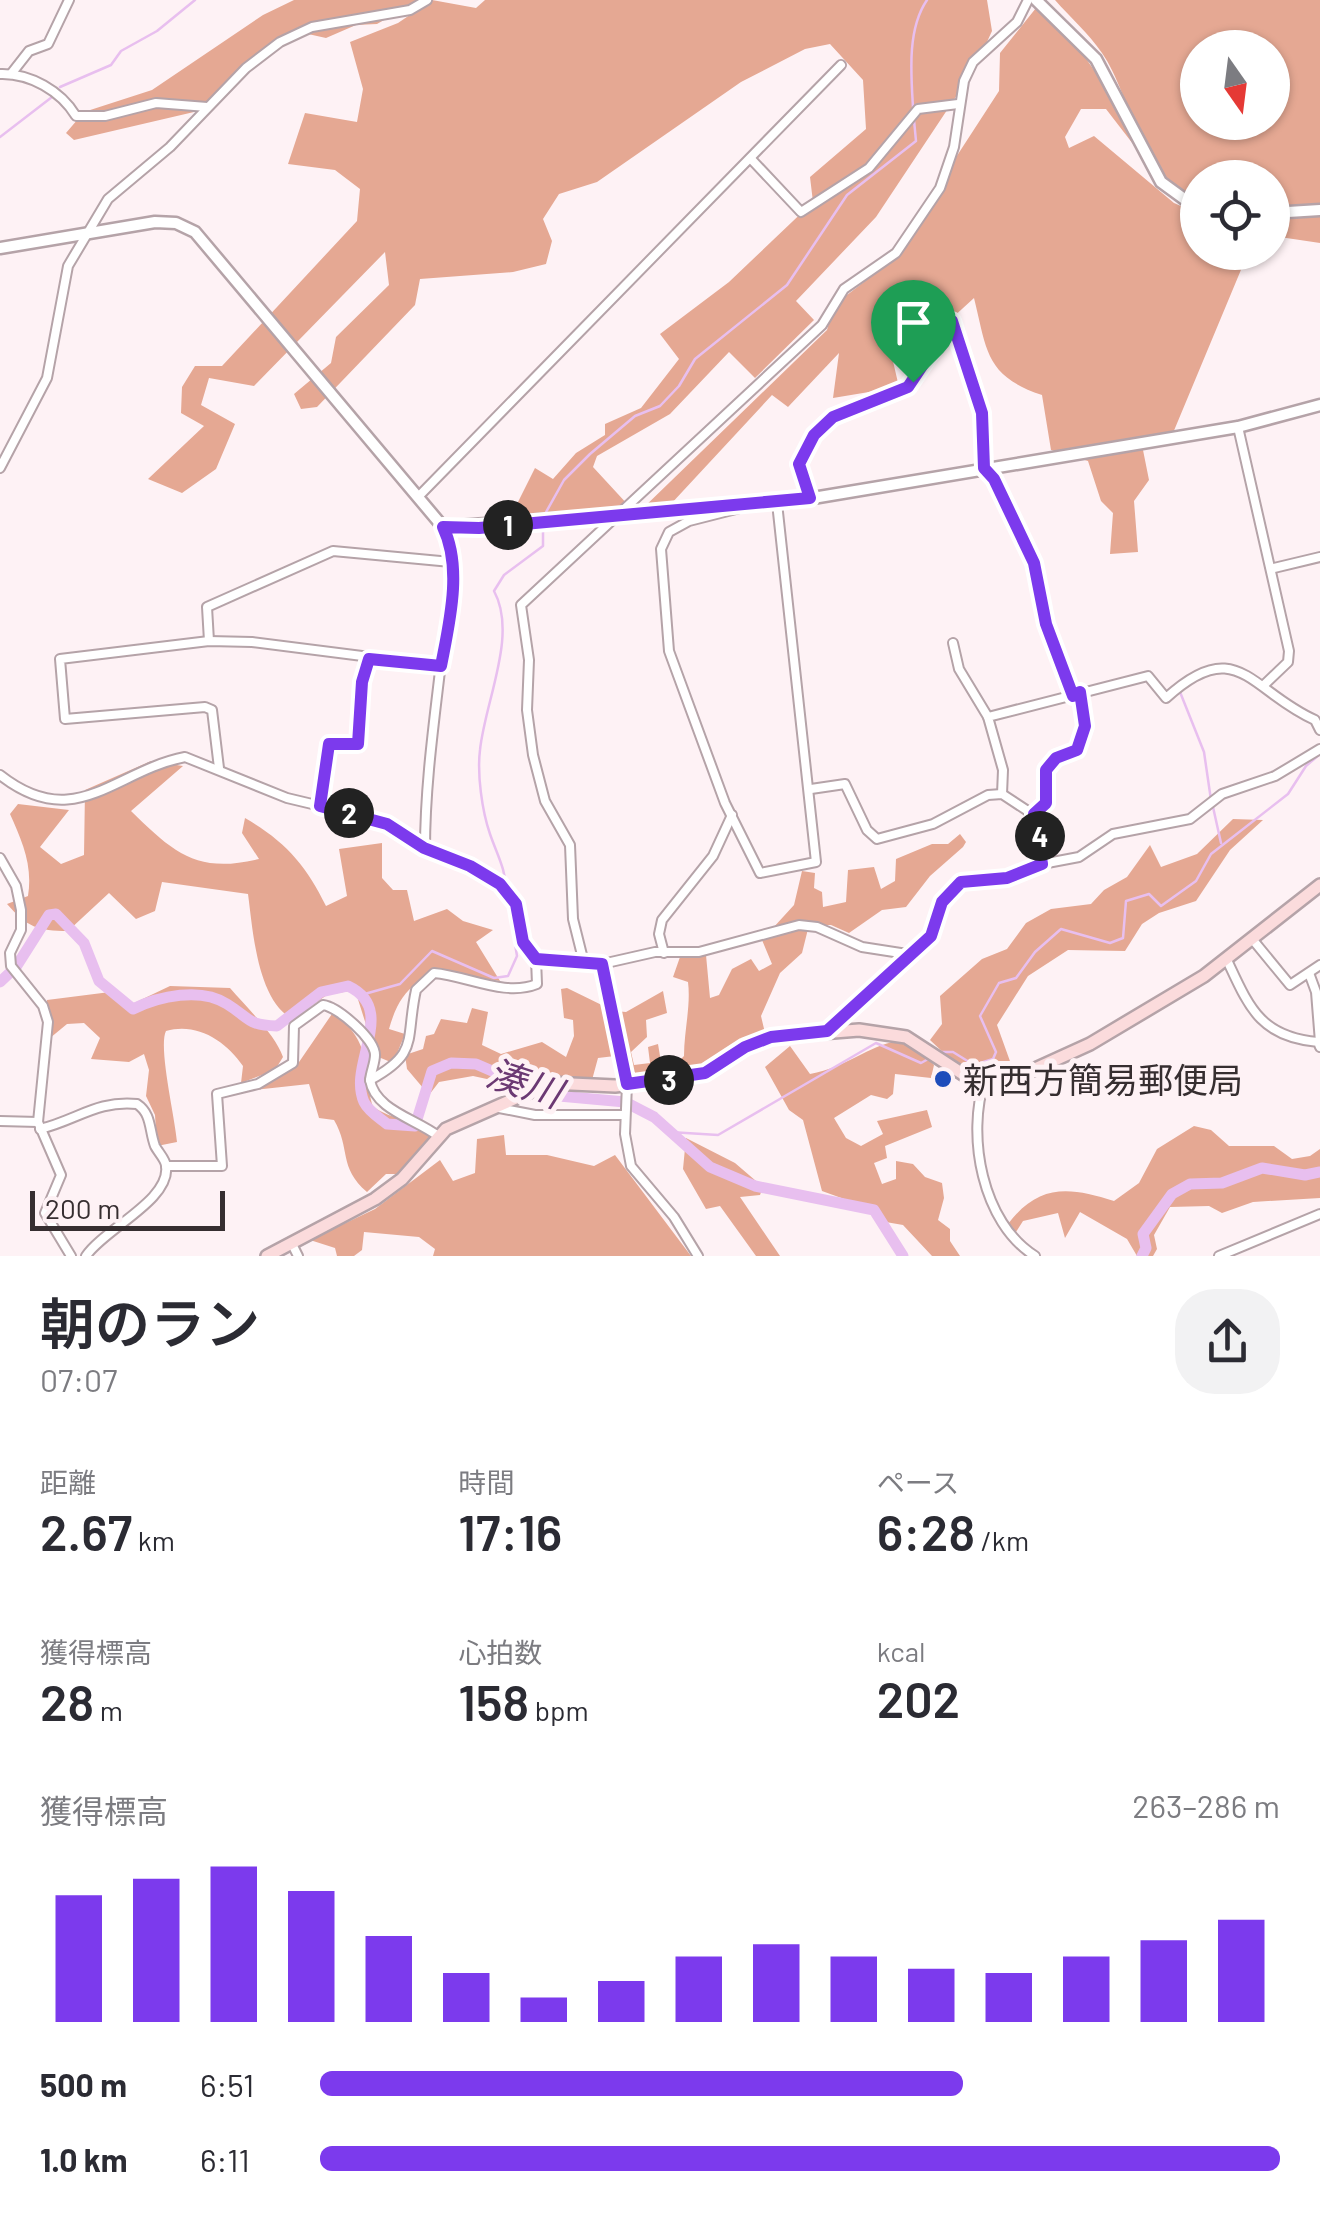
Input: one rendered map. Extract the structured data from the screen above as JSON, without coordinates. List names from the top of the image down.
{
  "water": ["湊川"],
  "places": ["新西方簡易郵便局"],
  "scale_bar": "200 m",
  "north": "bottom",
  "page": {
    "pins": [
      "1",
      "2",
      "4",
      "3"
    ],
    "scale": "200 m",
    "heading": ["朝のラン", "07:07"],
    "stats": [
      ["距離", "2.67 km"],
      ["時間", "17:16"],
      ["ペース", "6:28 /km"],
      ["獲得標高", "28 m"],
      ["心拍数", "158 bpm"],
      ["kcal", "202"]
    ],
    "chart": ["獲得標高", "263–286 m"],
    "list": [
      {
        "name": "500 m",
        "note": "6:51"
      },
      {
        "name": "1.0 km",
        "note": "6:11"
      }
    ]
  }
}
